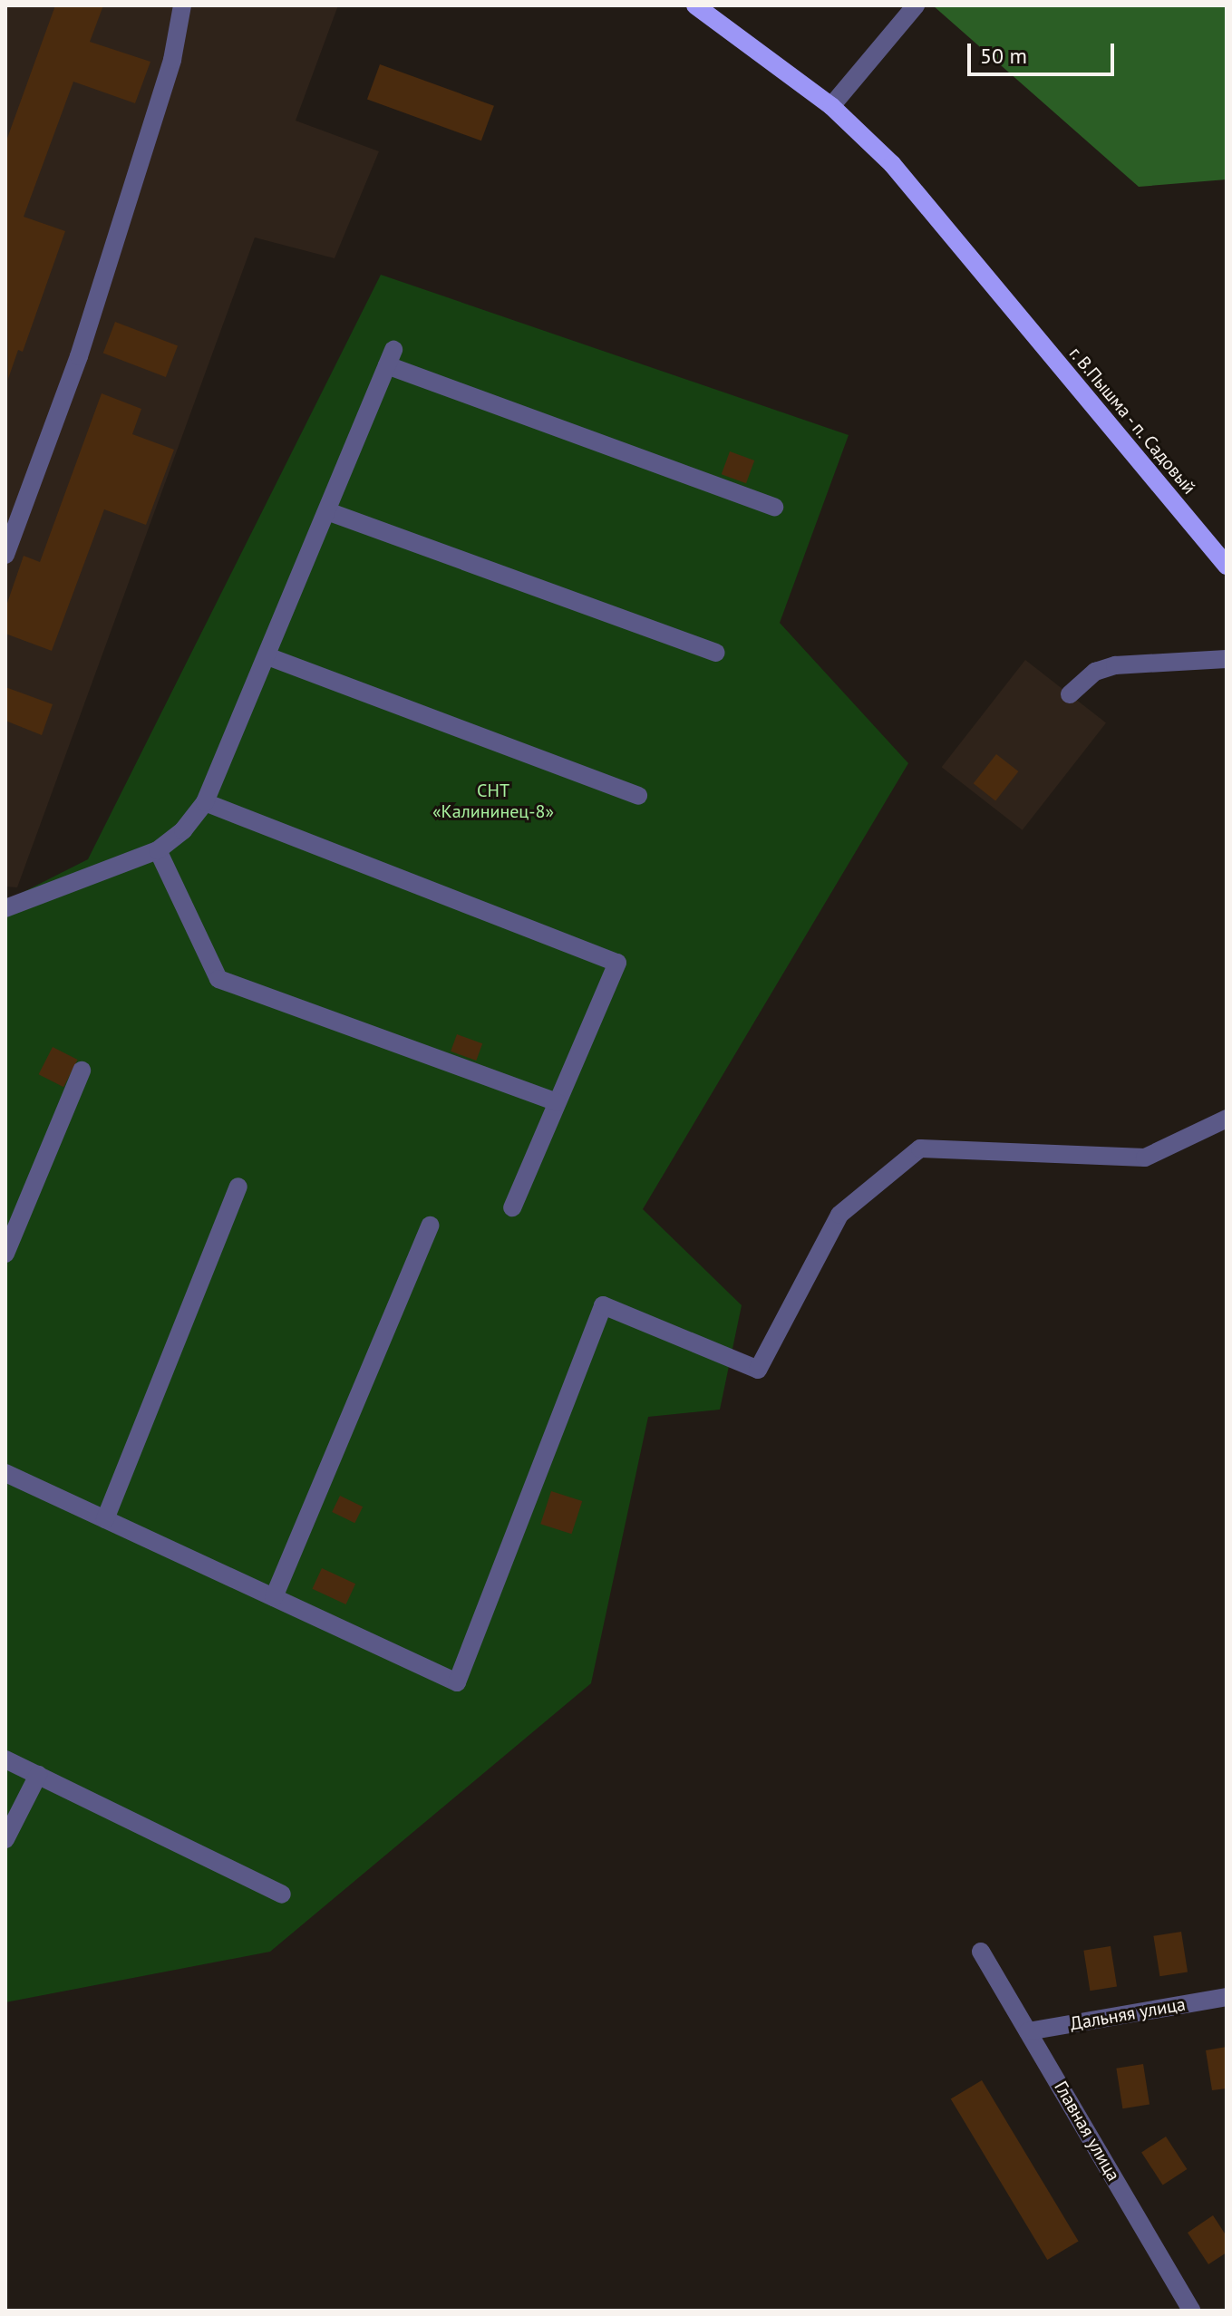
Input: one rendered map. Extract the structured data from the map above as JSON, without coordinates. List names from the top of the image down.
{
  "streets": {
    "main road": ["г. В.Пышма - п. Садовый"],
    "street": ["Дальняя улица", "Главная улица"]
  },
  "crossings": [
    ["Дальняя улица", "Главная улица"]
  ],
  "parks": ["СНТ «Калининец-8»"],
  "scale_bar": "50 m"
}
